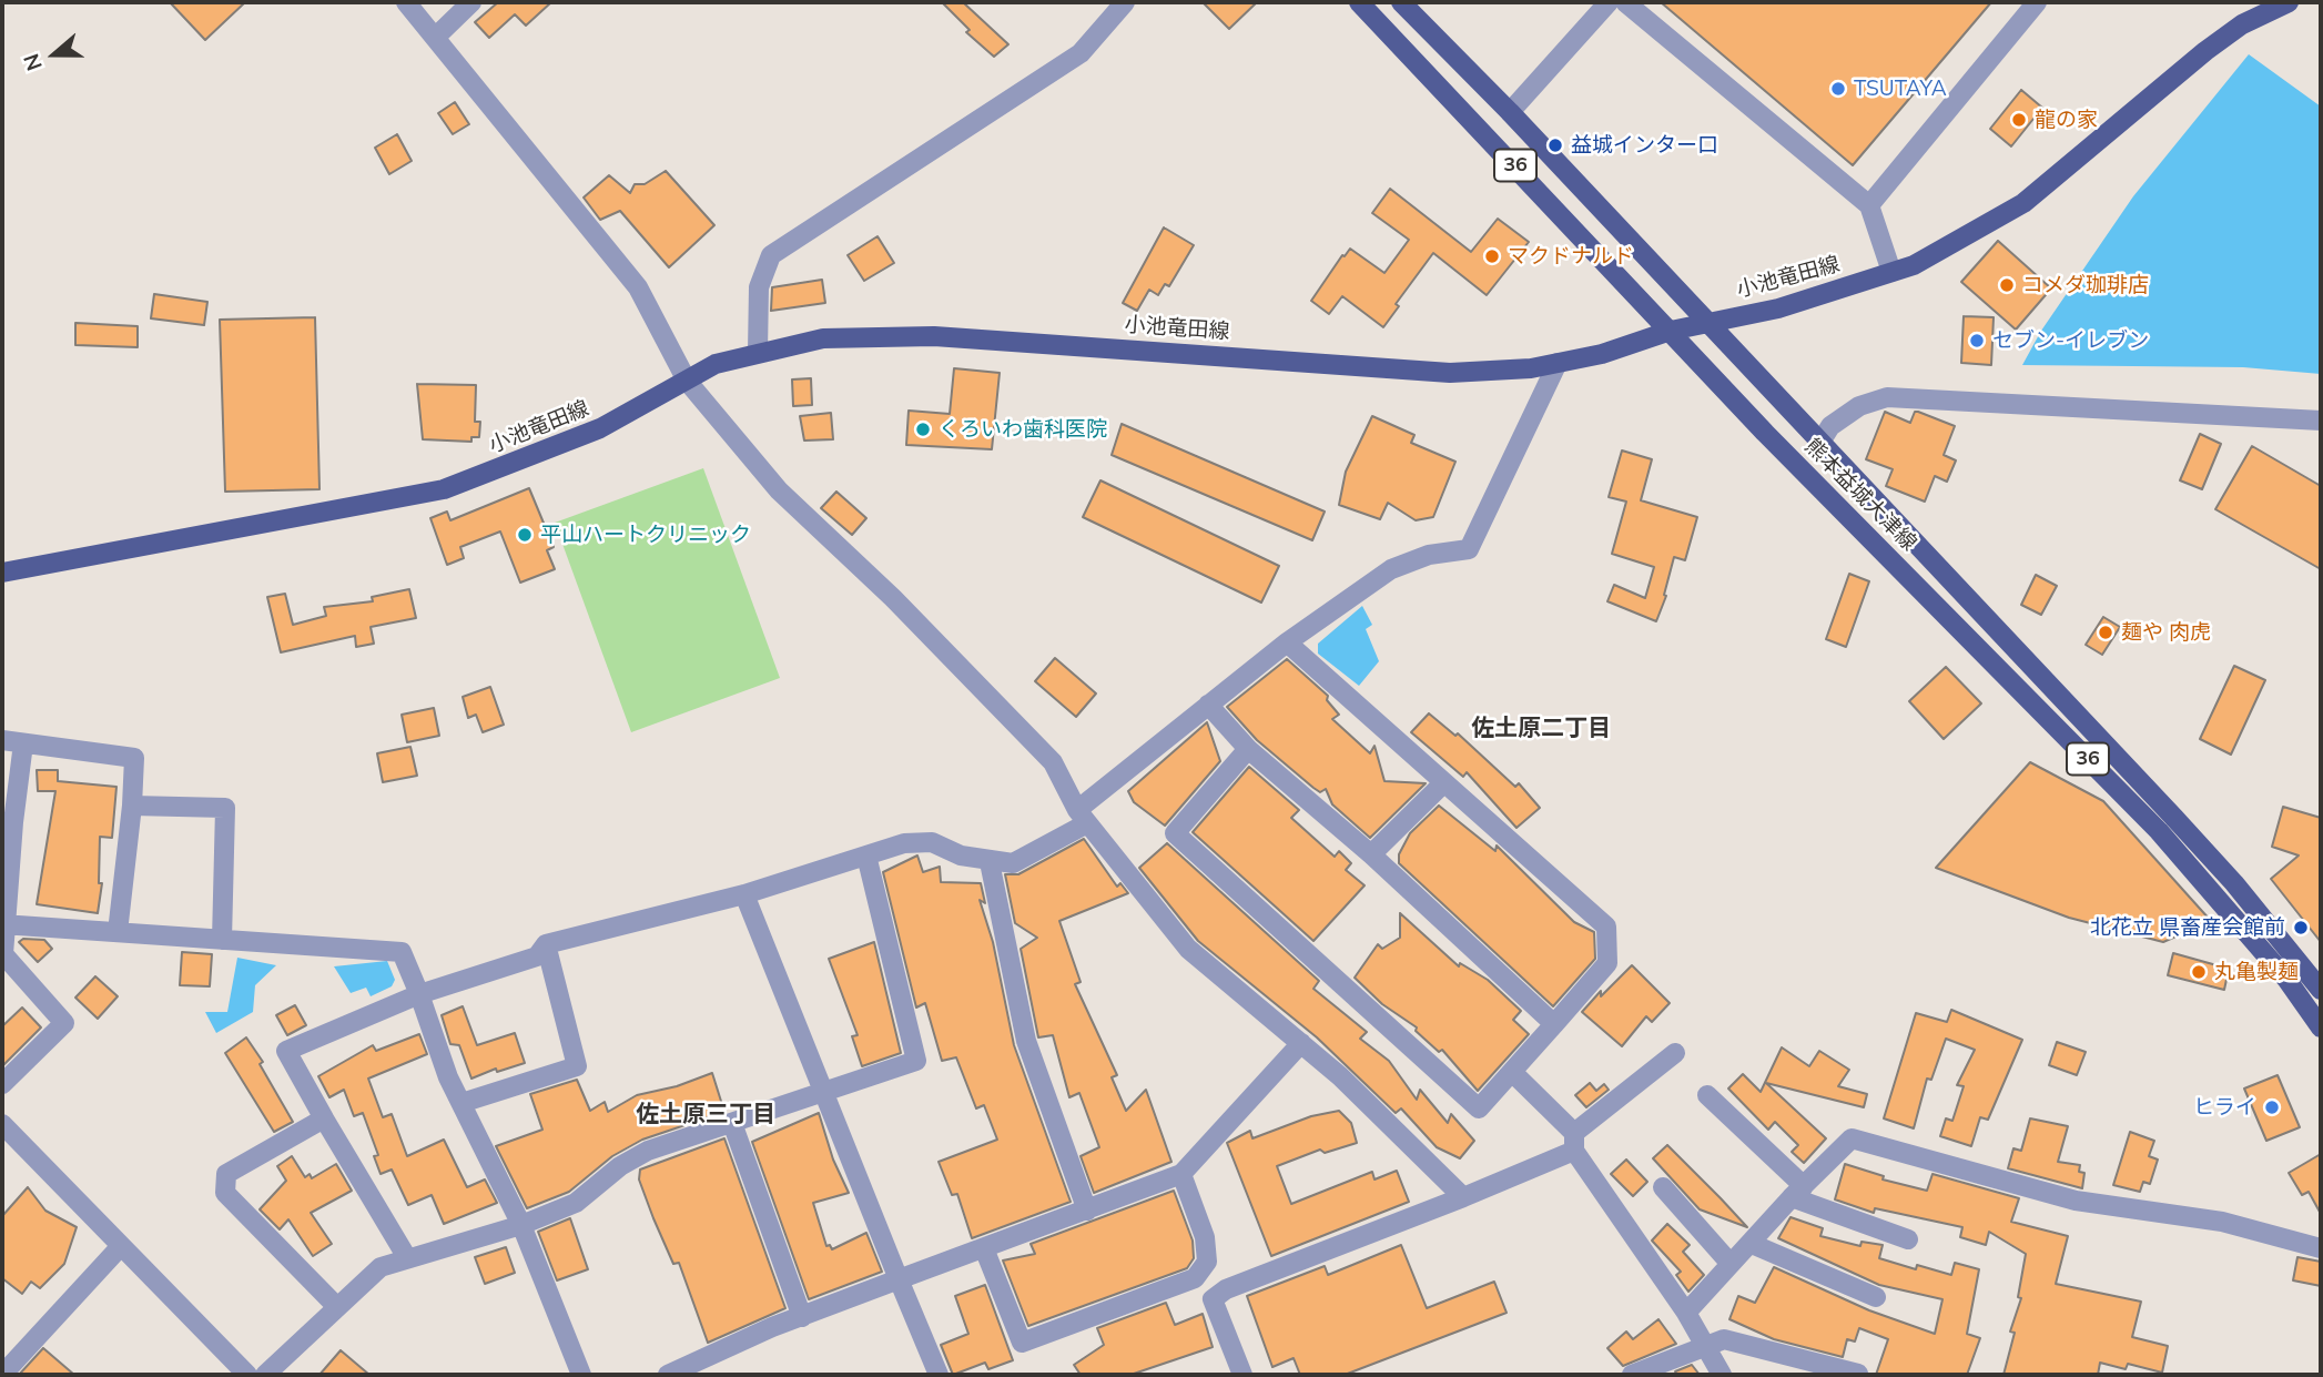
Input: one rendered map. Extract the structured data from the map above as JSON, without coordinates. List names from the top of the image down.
{
  "streets": {
    "main road": ["36", "小池竜田線", "熊本益城大津線"]
  },
  "crossings": [
    ["小池竜田線", "熊本益城大津線"]
  ],
  "districts": ["佐土原二丁目", "佐土原三丁目"],
  "places": [
    "TSUTAYA",
    "龍の家",
    "益城インター口",
    "マクドナルド",
    "コメダ珈琲店",
    "セブン-イレブン",
    "くろいわ歯科医院",
    "平山ハートクリニック",
    "麺や 肉虎",
    "北花立 県畜産会館前",
    "丸亀製麺",
    "ヒライ"
  ],
  "north": "left"
}
